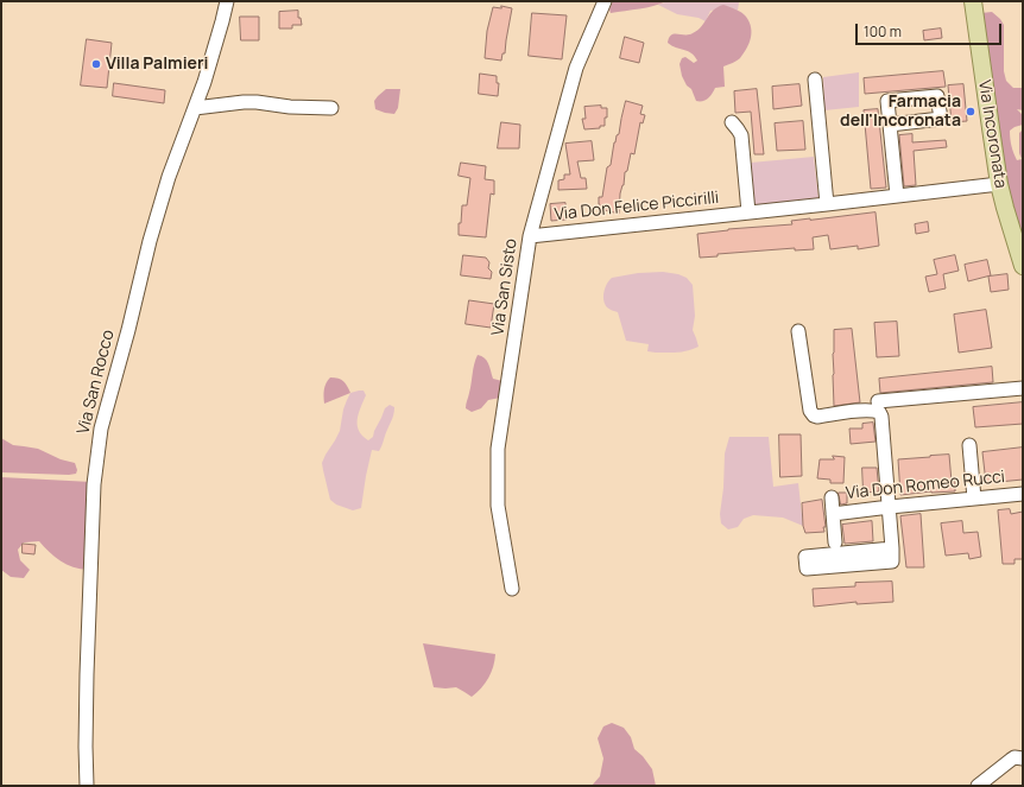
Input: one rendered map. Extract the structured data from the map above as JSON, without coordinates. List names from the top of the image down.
{
  "streets": {
    "main road": ["Via Incoronata"],
    "street": [
      "Via Don Felice Piccirilli",
      "Via San Sisto",
      "Via San Rocco",
      "Via Don Romeo Rucci"
    ]
  },
  "crossings": [
    ["Via Incoronata", "Via Don Felice Piccirilli"],
    ["Via Don Felice Piccirilli", "Via San Sisto"]
  ],
  "places": ["Villa Palmieri", "Farmacia dell'Incoronata"],
  "scale_bar": "100 m"
}
